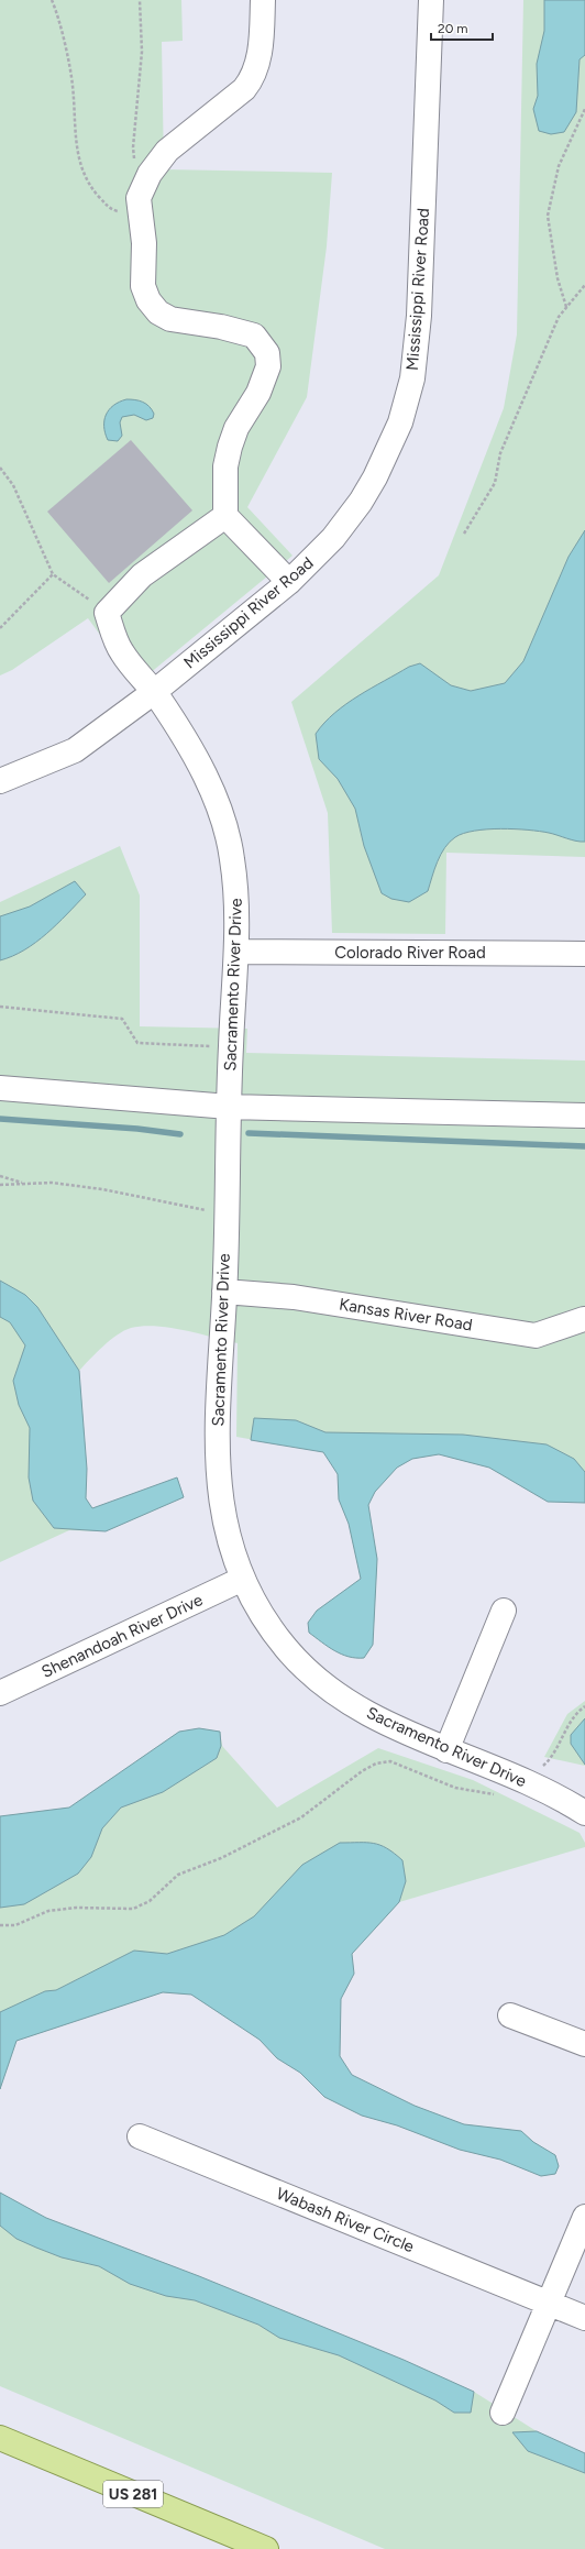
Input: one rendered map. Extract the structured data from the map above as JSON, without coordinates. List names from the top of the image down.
{
  "streets": {
    "main road": ["US 281"],
    "street": [
      "Mississippi River Road",
      "Colorado River Road",
      "Sacramento River Drive",
      "Kansas River Road",
      "Shenandoah River Drive",
      "Wabash River Circle"
    ]
  },
  "crossings": [
    ["Mississippi River Road", "Sacramento River Drive"],
    ["Colorado River Road", "Sacramento River Drive"],
    ["Sacramento River Drive", "Kansas River Road"],
    ["Sacramento River Drive", "Shenandoah River Drive"]
  ],
  "scale_bar": "20 m"
}
